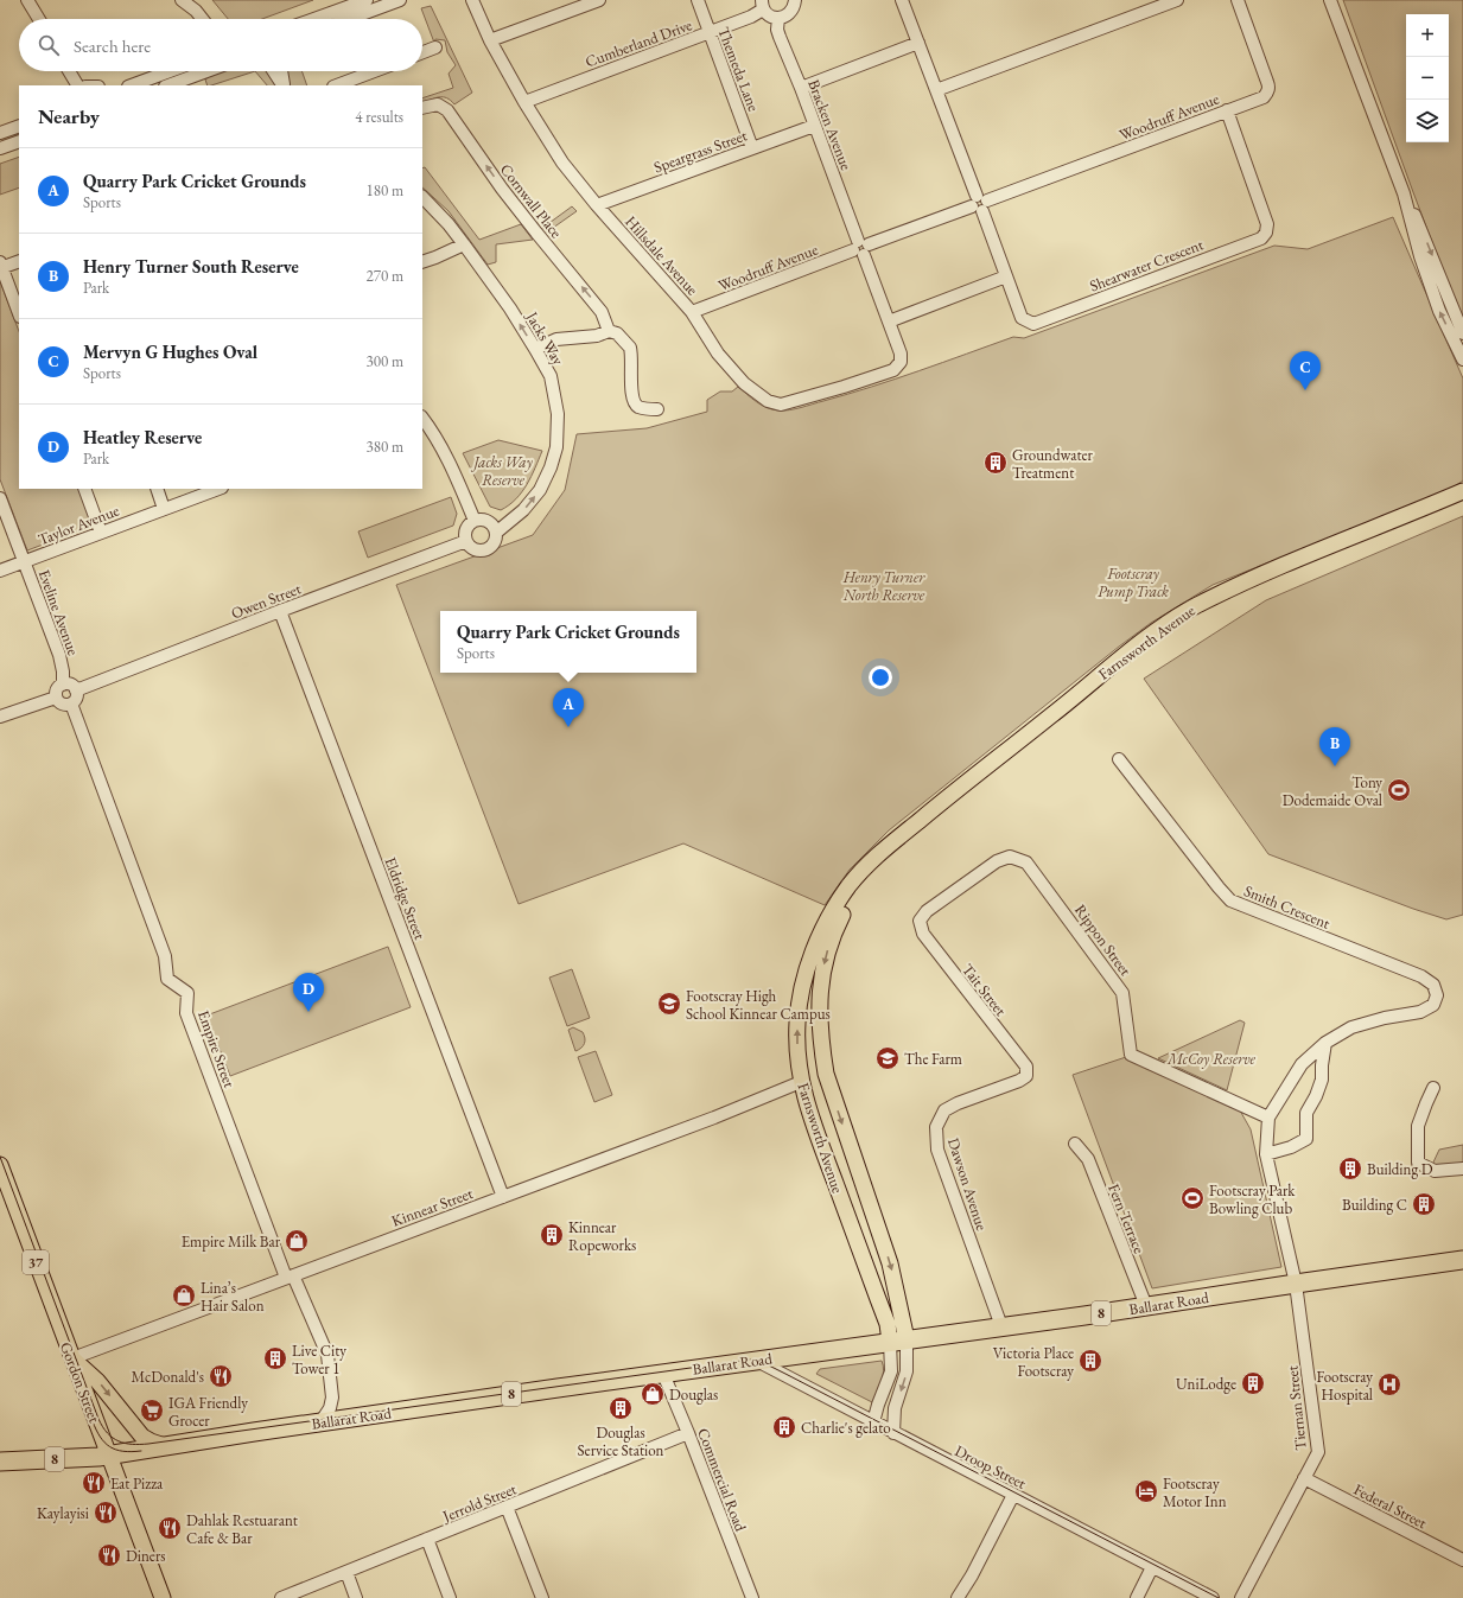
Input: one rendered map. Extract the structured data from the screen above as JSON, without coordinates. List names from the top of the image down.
{
  "streets": {
    "highway": ["Ballarat Road", "8"],
    "main road": ["Farnsworth Avenue", "37", "Gordon Street"],
    "street": [
      "Cumberland Drive",
      "Themeda Lane",
      "Woodruff Avenue",
      "Bracken Avenue",
      "Speargrass Street",
      "Cornwall Place",
      "Hillsdale Avenue",
      "Shearwater Crescent",
      "Jacks Way",
      "Taylor Avenue",
      "Owen Street",
      "Eveline Avenue",
      "Eldridge Street",
      "Smith Crescent",
      "Rippon Street",
      "Tait Street",
      "Empire Street",
      "Dawson Avenue",
      "Kinnear Street",
      "Fern Terrace",
      "Tiernan Street",
      "Droop Street",
      "Commercial Road",
      "Jerrold Street",
      "Federal Street"
    ]
  },
  "crossings": [
    ["Cumberland Drive", "Themeda Lane"],
    ["Cumberland Drive", "Hillsdale Avenue"],
    ["Themeda Lane", "Speargrass Street"],
    ["Woodruff Avenue", "Bracken Avenue"],
    ["Woodruff Avenue", "Hillsdale Avenue"],
    ["Woodruff Avenue", "Shearwater Crescent"],
    ["Bracken Avenue", "Speargrass Street"],
    ["Bracken Avenue", "Hillsdale Avenue"],
    ["Speargrass Street", "Hillsdale Avenue"],
    ["Jacks Way", "Owen Street"],
    ["Taylor Avenue", "Eveline Avenue"],
    ["Owen Street", "Eveline Avenue"],
    ["Owen Street", "Eldridge Street"],
    ["Owen Street", "Empire Street"],
    ["Eveline Avenue", "Empire Street"],
    ["Farnsworth Avenue", "Kinnear Street"],
    ["Farnsworth Avenue", "Ballarat Road"],
    ["Farnsworth Avenue", "Droop Street"],
    ["Eldridge Street", "Kinnear Street"],
    ["Rippon Street", "Tait Street"],
    ["Rippon Street", "Tiernan Street"],
    ["Tait Street", "Dawson Avenue"],
    ["Empire Street", "Kinnear Street"],
    ["Dawson Avenue", "Ballarat Road"],
    ["Kinnear Street", "Gordon Street"],
    ["Fern Terrace", "Ballarat Road"],
    ["Ballarat Road", "Gordon Street"],
    ["Ballarat Road", "Tiernan Street"],
    ["Ballarat Road", "Droop Street"],
    ["Ballarat Road", "Commercial Road"],
    ["Tiernan Street", "Federal Street"],
    ["Commercial Road", "Jerrold Street"]
  ],
  "one_way": ["Cornwall Place", "Jacks Way"],
  "parks": [
    "Jacks Way Reserve",
    "Footscray Pump Track",
    "Henry Turner North Reserve",
    "McCoy Reserve"
  ],
  "places": {
    "building": [
      "Groundwater Treatment",
      "Building D",
      "Building C",
      "Kinnear Ropeworks",
      "Live City Tower 1",
      "Victoria Place Footscray",
      "UniLodge",
      "Douglas Service Station",
      "Charlie's gelato"
    ],
    "sports": ["Tony Dodemaide Oval", "Footscray Park Bowling Club"],
    "school or university": ["Footscray High School Kinnear Campus", "The Farm"],
    "shop": ["Empire Milk Bar", "Lina’s Hair Salon", "Douglas"],
    "restaurant": [
      "McDonald's",
      "Eat Pizza",
      "Kaylayisi",
      "Dahlak Restuarant Cafe & Bar",
      "Diners"
    ],
    "hospital": ["Footscray Hospital"],
    "supermarket": ["IGA Friendly Grocer"],
    "hotel": ["Footscray Motor Inn"]
  },
  "page": {
    "map_buttons": ["+", "−"],
    "search": "Search here",
    "heading": ["Nearby", "4 results"],
    "list": [
      {
        "mark": "A",
        "name": "Quarry Park Cricket Grounds",
        "note": "Sports",
        "value": "180 m"
      },
      {
        "mark": "B",
        "name": "Henry Turner South Reserve",
        "note": "Park",
        "value": "270 m"
      },
      {
        "mark": "C",
        "name": "Mervyn G Hughes Oval",
        "note": "Sports",
        "value": "300 m"
      },
      {
        "mark": "D",
        "name": "Heatley Reserve",
        "note": "Park",
        "value": "380 m"
      }
    ],
    "pins": [
      "C",
      "A",
      "B",
      "D"
    ],
    "popup": ["Quarry Park Cricket Grounds", "Sports"]
  }
}
